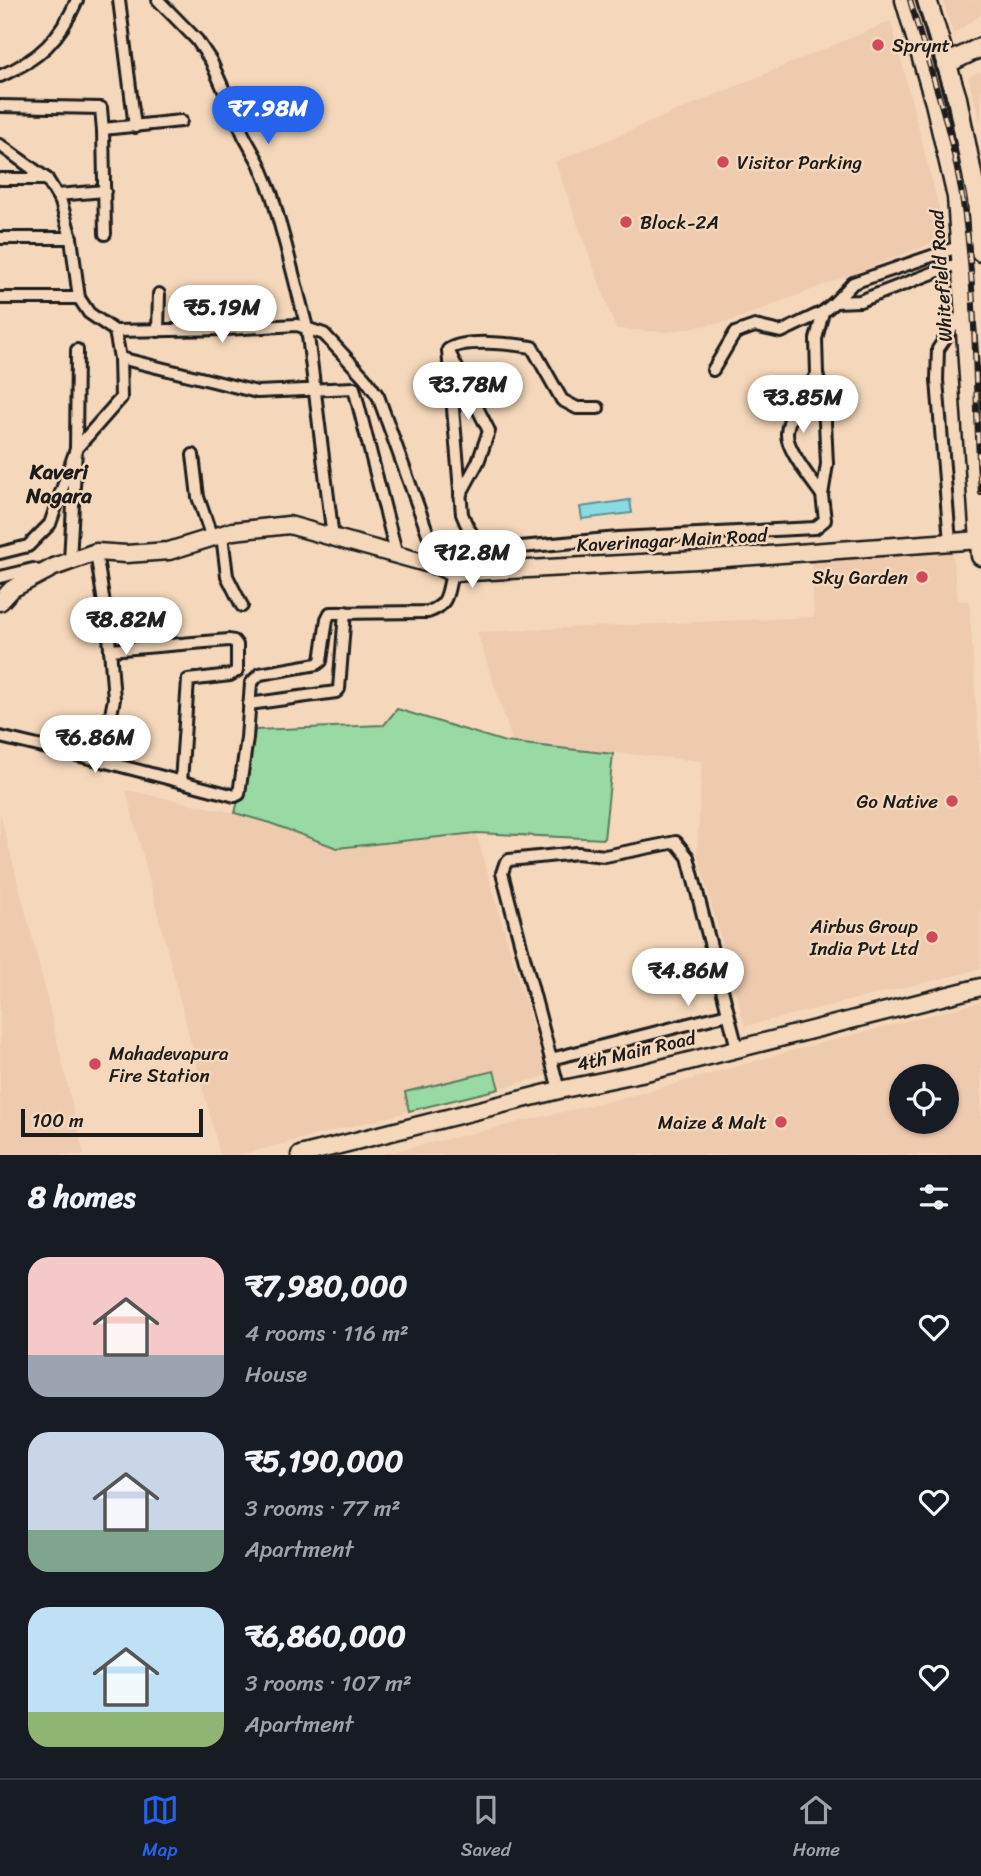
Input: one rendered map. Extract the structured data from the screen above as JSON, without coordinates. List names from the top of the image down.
{
  "streets": {
    "main road": ["Whitefield Road"],
    "street": ["Kaverinagar Main Road", "4th Main Road"]
  },
  "crossings": [
    ["Whitefield Road", "Kaverinagar Main Road"]
  ],
  "districts": ["Kaveri Nagara"],
  "places": [
    "Sprynt",
    "Visitor Parking",
    "Block-2A",
    "Sky Garden",
    "Go Native",
    "Airbus Group India Pvt Ltd",
    "Mahadevapura Fire Station",
    "Maize & Malt"
  ],
  "scale_bar": "100 m",
  "page": {
    "price": [
      "₹7.98M",
      "₹5.19M",
      "₹3.78M",
      "₹3.85M",
      "₹12.8M",
      "₹8.82M",
      "₹6.86M",
      "₹4.86M"
    ],
    "scale": "100 m",
    "heading": "8 homes",
    "list": [
      {
        "name": "₹7,980,000",
        "note": "4 rooms · 116 m² · House"
      },
      {
        "name": "₹5,190,000",
        "note": "3 rooms · 77 m² · Apartment"
      },
      {
        "name": "₹6,860,000",
        "note": "3 rooms · 107 m² · Apartment"
      }
    ],
    "tabs": ["Map", "Saved", "Home"]
  }
}
